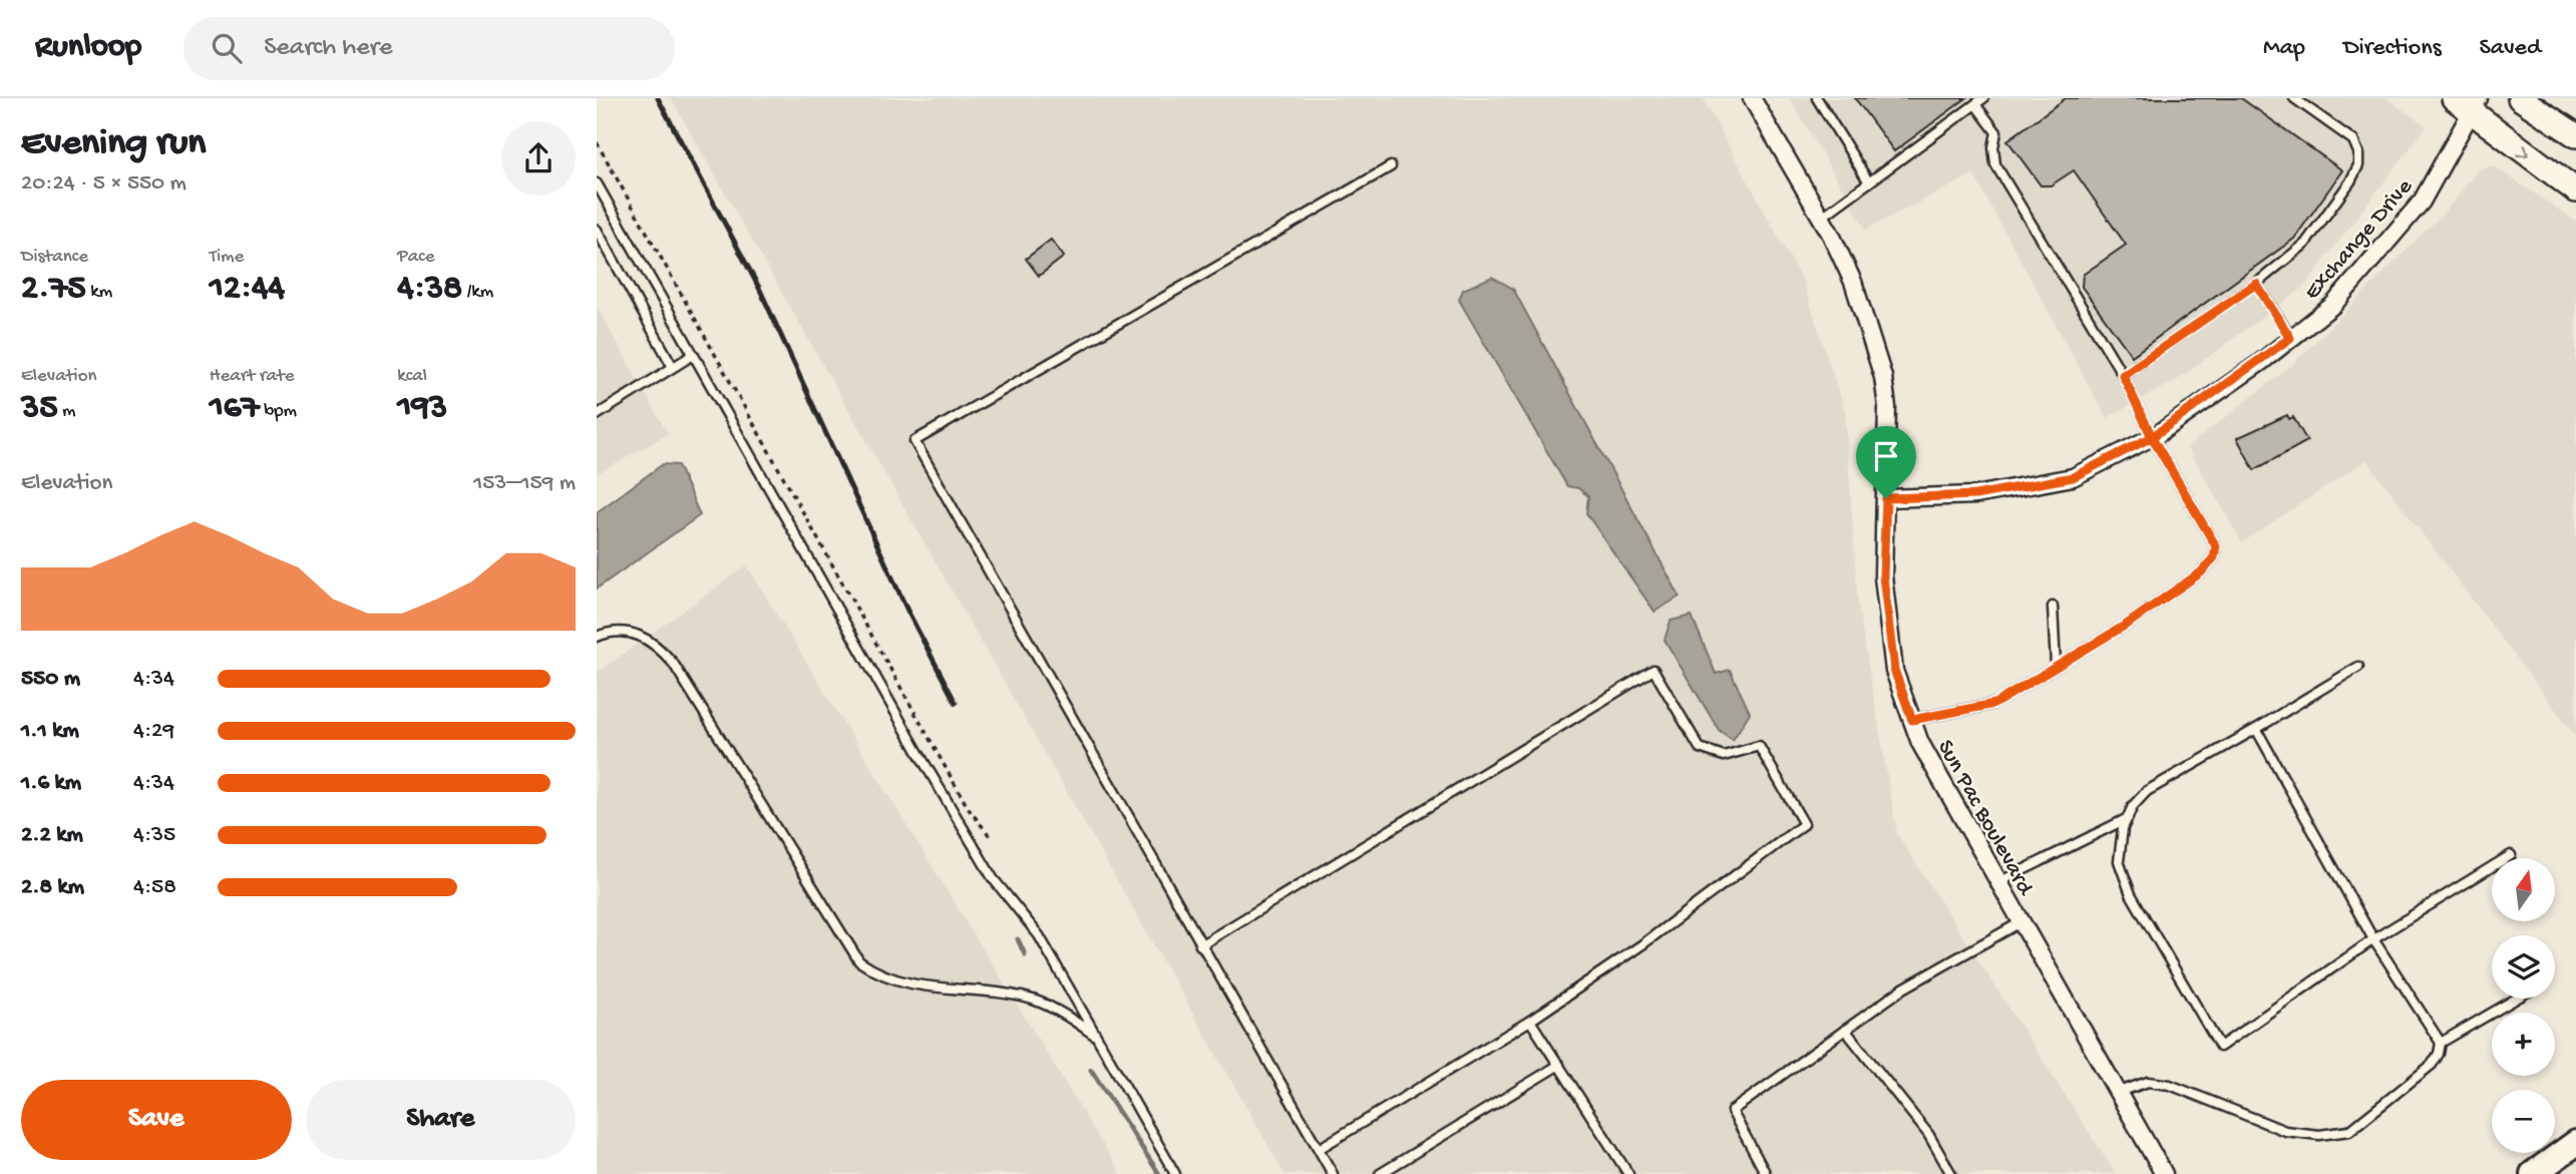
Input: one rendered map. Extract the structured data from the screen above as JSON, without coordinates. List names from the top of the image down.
{
  "streets": {
    "street": ["Exchange Drive", "Sun Pac Boulevard"]
  },
  "crossings": [
    ["Exchange Drive", "Sun Pac Boulevard"]
  ],
  "north": "top",
  "page": {
    "header": "Runloop",
    "search": "Search here",
    "nav": ["Map", "Directions", "Saved"],
    "heading": ["Evening run", "20:24 · 5 × 550 m"],
    "stats": [
      ["Distance", "2.75 km"],
      ["Time", "12:44"],
      ["Pace", "4:38 /km"],
      ["Elevation", "35 m"],
      ["Heart rate", "167 bpm"],
      ["kcal", "193"]
    ],
    "chart": ["Elevation", "153–159 m"],
    "list": [
      {
        "name": "550 m",
        "note": "4:34"
      },
      {
        "name": "1.1 km",
        "note": "4:29"
      },
      {
        "name": "1.6 km",
        "note": "4:34"
      },
      {
        "name": "2.2 km",
        "note": "4:35"
      },
      {
        "name": "2.8 km",
        "note": "4:58"
      }
    ],
    "map_buttons": ["+", "−"],
    "buttons": ["Save", "Share"]
  }
}
